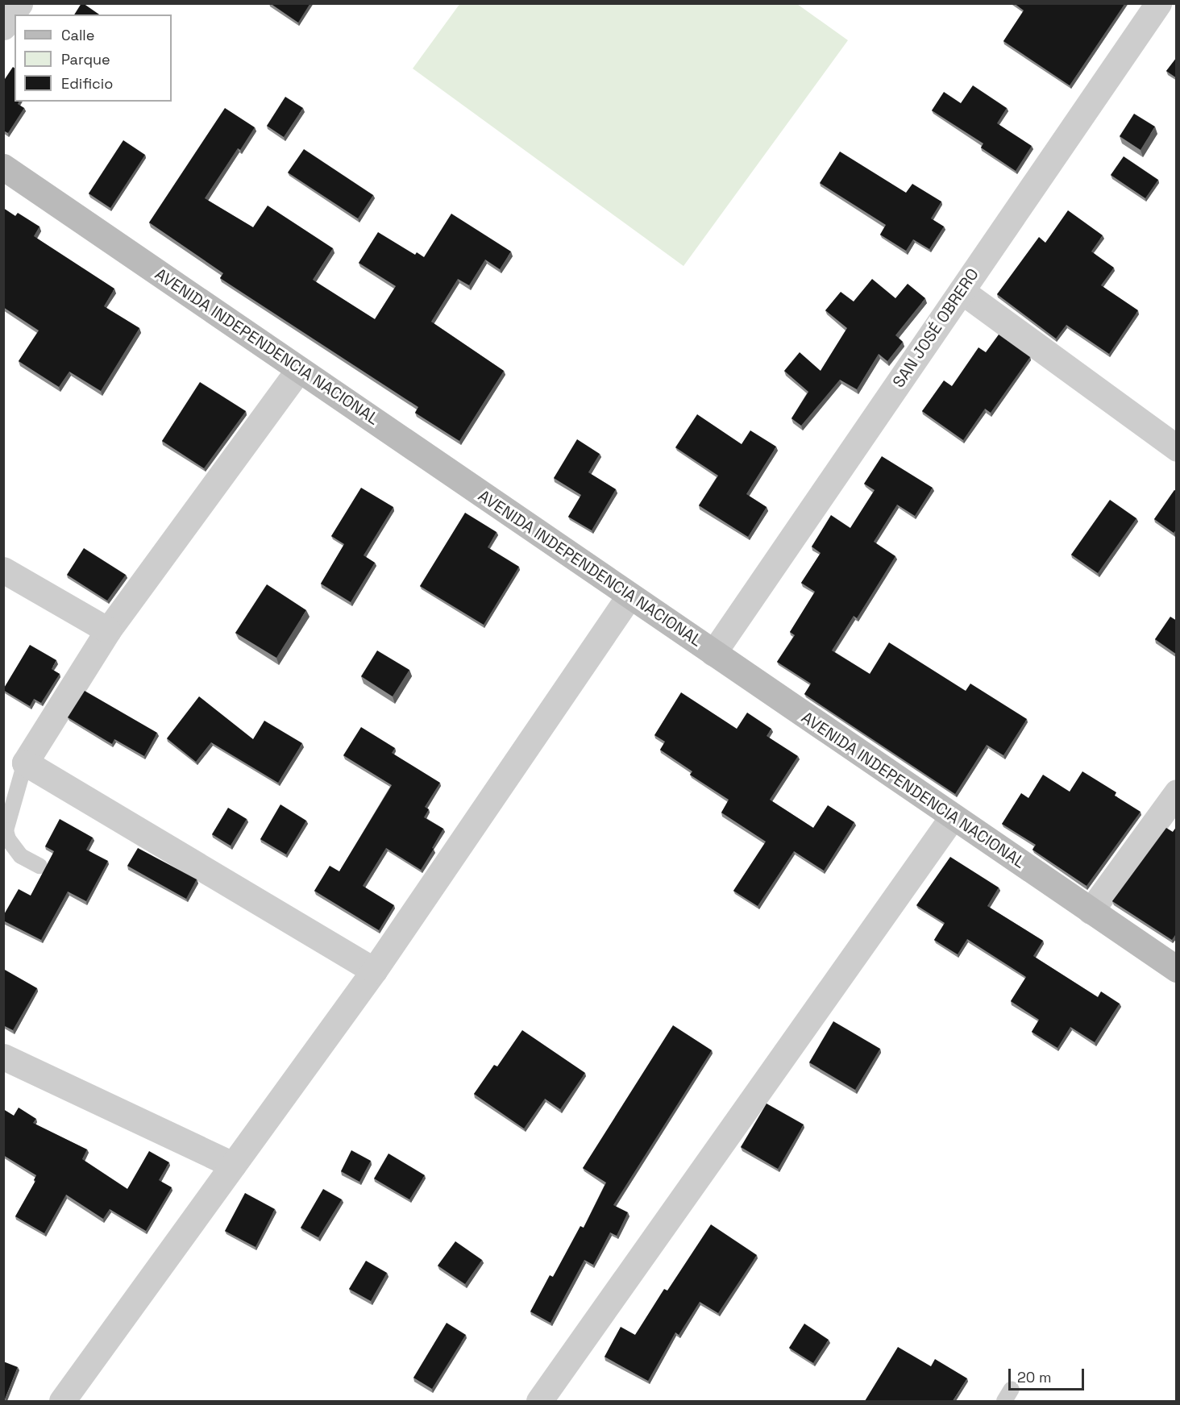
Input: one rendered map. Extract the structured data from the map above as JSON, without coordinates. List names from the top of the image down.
{
  "streets": {
    "main road": ["AVENIDA INDEPENDENCIA NACIONAL"],
    "street": ["SAN JOSÉ OBRERO"]
  },
  "crossings": [
    ["SAN JOSÉ OBRERO", "AVENIDA INDEPENDENCIA NACIONAL"]
  ],
  "legend": ["Calle", "Parque", "Edificio"],
  "scale_bar": "20 m"
}
